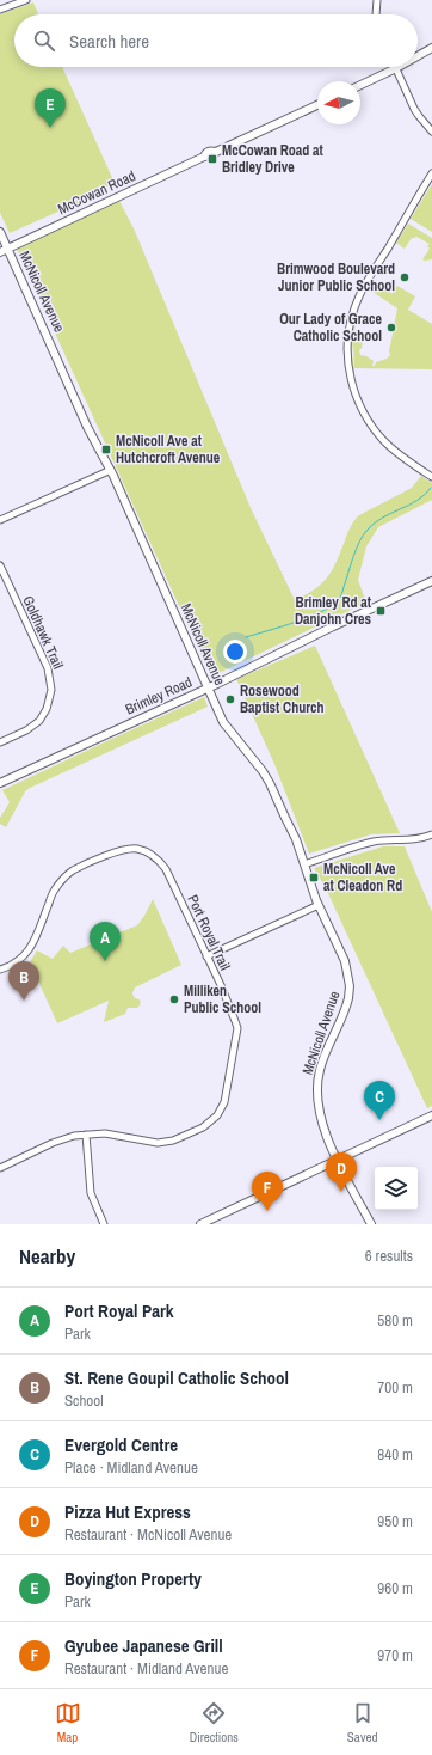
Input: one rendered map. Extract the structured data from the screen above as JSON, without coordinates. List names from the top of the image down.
{
  "streets": {
    "main road": ["McCowan Road", "McNicoll Avenue", "Brimley Road"],
    "street": ["Goldhawk Trail", "Port Royal Trail"]
  },
  "crossings": [
    ["McCowan Road", "McNicoll Avenue"],
    ["McNicoll Avenue", "Brimley Road"]
  ],
  "places": {
    "transit": [
      "McCowan Road at Bridley Drive",
      "McNicoll Ave at Hutchcroft Avenue",
      "Brimley Rd at Danjohn Cres",
      "McNicoll Ave at Cleadon Rd"
    ],
    "other": [
      "Brimwood Boulevard Junior Public School",
      "Our Lady of Grace Catholic School",
      "Rosewood Baptist Church",
      "Milliken Public School"
    ]
  },
  "north": "left",
  "page": {
    "search": "Search here",
    "pins": [
      "E",
      "A",
      "B",
      "C",
      "D",
      "F"
    ],
    "heading": ["Nearby", "6 results"],
    "list": [
      {
        "mark": "A",
        "name": "Port Royal Park",
        "note": "Park",
        "value": "580 m"
      },
      {
        "mark": "B",
        "name": "St. Rene Goupil Catholic School",
        "note": "School",
        "value": "700 m"
      },
      {
        "mark": "C",
        "name": "Evergold Centre",
        "note": "Place · Midland Avenue",
        "value": "840 m"
      },
      {
        "mark": "D",
        "name": "Pizza Hut Express",
        "note": "Restaurant · McNicoll Avenue",
        "value": "950 m"
      },
      {
        "mark": "E",
        "name": "Boyington Property",
        "note": "Park",
        "value": "960 m"
      },
      {
        "mark": "F",
        "name": "Gyubee Japanese Grill",
        "note": "Restaurant · Midland Avenue",
        "value": "970 m"
      }
    ],
    "nav": ["Map", "Directions", "Saved"]
  }
}
